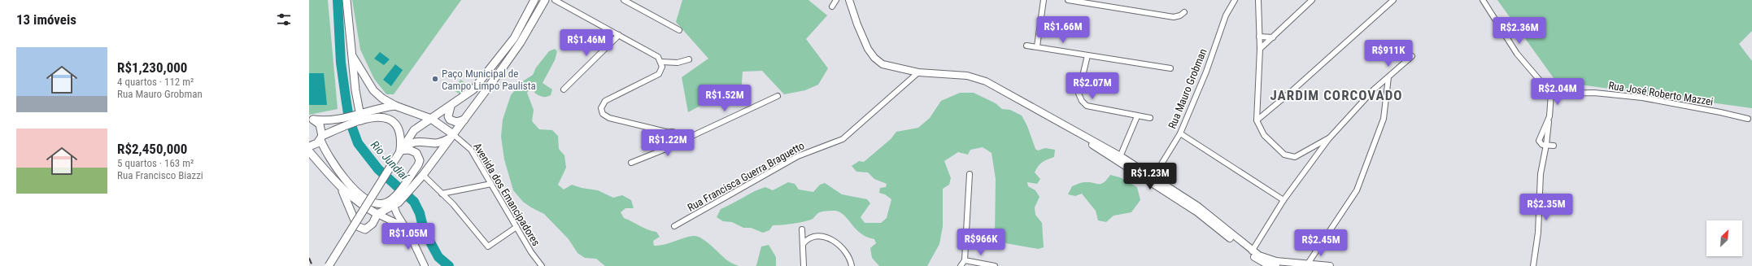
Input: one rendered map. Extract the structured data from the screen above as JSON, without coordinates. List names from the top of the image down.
{
  "streets": {
    "street": [
      "Rua Mauro Grobman",
      "Rua José Roberto Mazzei",
      "Rua Francisca Guerra Braguetto",
      "Avenida dos Emancipadores"
    ]
  },
  "districts": ["JARDIM CORCOVADO"],
  "water": ["Rio Jundiaí"],
  "places": ["Paço Municipal de Campo Limpo Paulista"],
  "north": "top right",
  "page": {
    "heading": "13 imóveis",
    "price": [
      "R$1.66M",
      "R$2.36M",
      "R$1.46M",
      "R$911K",
      "R$2.07M",
      "R$2.04M",
      "R$1.52M",
      "R$1.22M",
      "R$1.23M",
      "R$2.35M",
      "R$1.05M",
      "R$966K",
      "R$2.45M"
    ],
    "list": [
      {
        "name": "R$1,230,000",
        "note": "4 quartos · 112 m² · Rua Mauro Grobman"
      },
      {
        "name": "R$2,450,000",
        "note": "5 quartos · 163 m² · Rua Francisco Biazzi"
      }
    ]
  }
}
